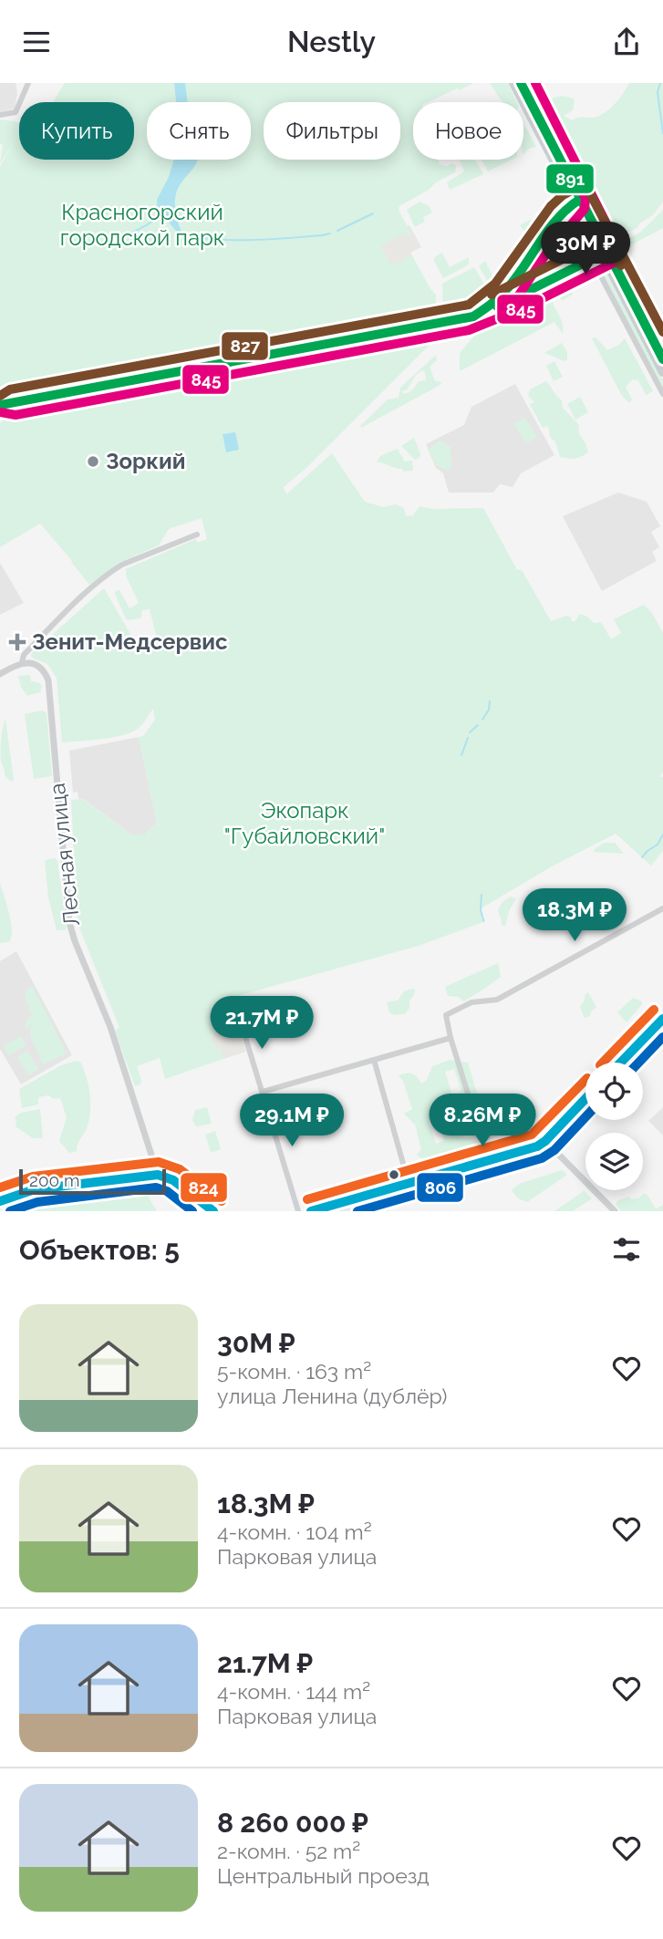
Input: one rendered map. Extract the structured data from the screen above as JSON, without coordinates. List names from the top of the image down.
{
  "streets": {
    "street": ["Лесная улица"]
  },
  "parks": ["Красногорский городской парк", "Экопарк \"Губайловский\""],
  "places": {
    "other": ["Зоркий"],
    "health": ["Зенит-Медсервис"]
  },
  "lines": [
    "transit line 891",
    "transit line 845",
    "transit line 827",
    "transit line 824",
    "transit line 806"
  ],
  "scale_bar": "200 m",
  "page": {
    "header": "Nestly",
    "chip": [
      "Купить",
      "Снять",
      "Фильтры",
      "Новое"
    ],
    "price": [
      "30M ₽",
      "18.3M ₽",
      "21.7M ₽",
      "29.1M ₽",
      "8.26M ₽"
    ],
    "scale": "200 m",
    "heading": "Объектов: 5",
    "list": [
      {
        "name": "30M ₽",
        "note": "5-комн. · 163 m² · улица Ленина (дублёр)"
      },
      {
        "name": "18.3M ₽",
        "note": "4-комн. · 104 m² · Парковая улица"
      },
      {
        "name": "21.7M ₽",
        "note": "4-комн. · 144 m² · Парковая улица"
      },
      {
        "name": "8 260 000 ₽",
        "note": "2-комн. · 52 m² · Центральный проезд"
      }
    ]
  }
}
